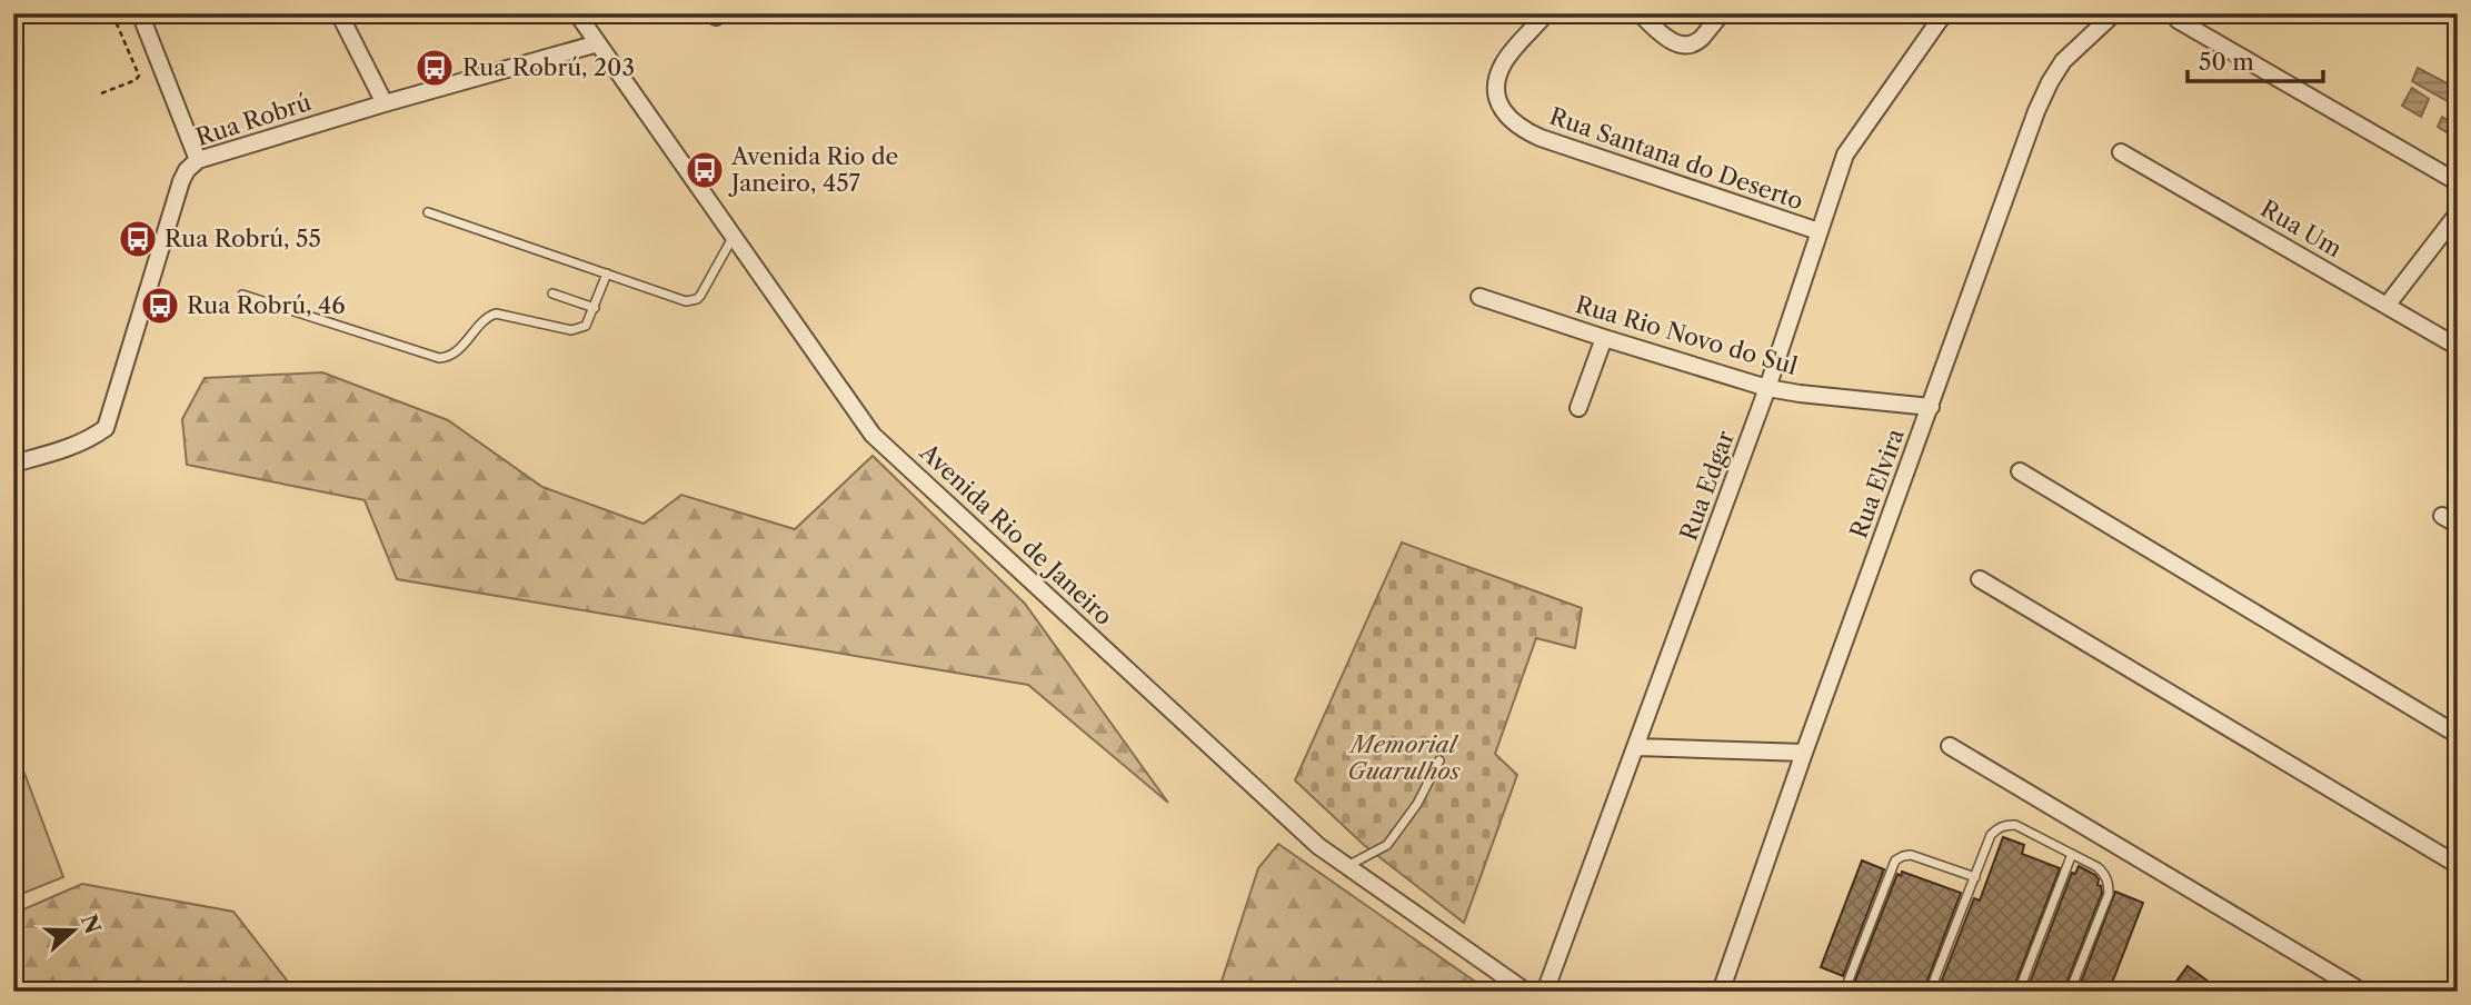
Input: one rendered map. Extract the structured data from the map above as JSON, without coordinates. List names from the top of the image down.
{
  "streets": {
    "street": [
      "Rua Robrú",
      "Rua Santana do Deserto",
      "Rua Um",
      "Rua Rio Novo do Sul",
      "Rua Elvira",
      "Rua Edgar",
      "Avenida Rio de Janeiro"
    ]
  },
  "crossings": [
    ["Rua Robrú", "Avenida Rio de Janeiro"],
    ["Rua Santana do Deserto", "Rua Edgar"],
    ["Rua Rio Novo do Sul", "Rua Elvira"],
    ["Rua Rio Novo do Sul", "Rua Edgar"]
  ],
  "parks": ["Memorial Guarulhos"],
  "places": {
    "bus stop": [
      "Rua Robrú, 203",
      "Avenida Rio de Janeiro, 457",
      "Rua Robrú, 55",
      "Rua Robrú, 46"
    ]
  },
  "scale_bar": "50 m",
  "north": "right"
}
